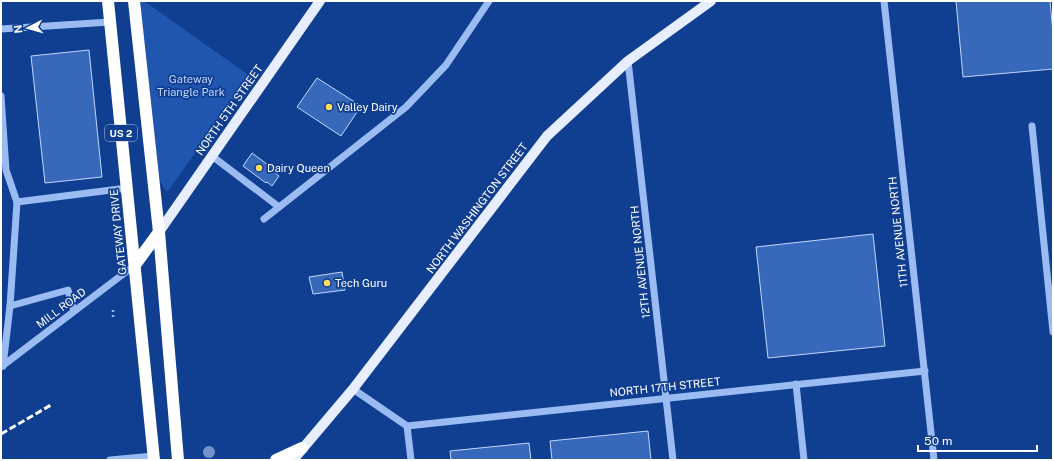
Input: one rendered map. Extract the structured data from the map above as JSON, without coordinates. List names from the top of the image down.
{
  "streets": {
    "highway": ["US 2", "GATEWAY DRIVE"],
    "main road": ["NORTH 5TH STREET", "NORTH WASHINGTON STREET"],
    "street": [
      "11TH AVENUE NORTH",
      "12TH AVENUE NORTH",
      "MILL ROAD",
      "NORTH 17TH STREET"
    ]
  },
  "crossings": [
    ["NORTH 5TH STREET", "US 2"],
    ["NORTH WASHINGTON STREET", "12TH AVENUE NORTH"],
    ["GATEWAY DRIVE", "MILL ROAD"],
    ["11TH AVENUE NORTH", "NORTH 17TH STREET"],
    ["12TH AVENUE NORTH", "NORTH 17TH STREET"]
  ],
  "parks": ["Gateway Triangle Park"],
  "places": ["Valley Dairy", "Dairy Queen", "Tech Guru"],
  "scale_bar": "50 m",
  "north": "left"
}
